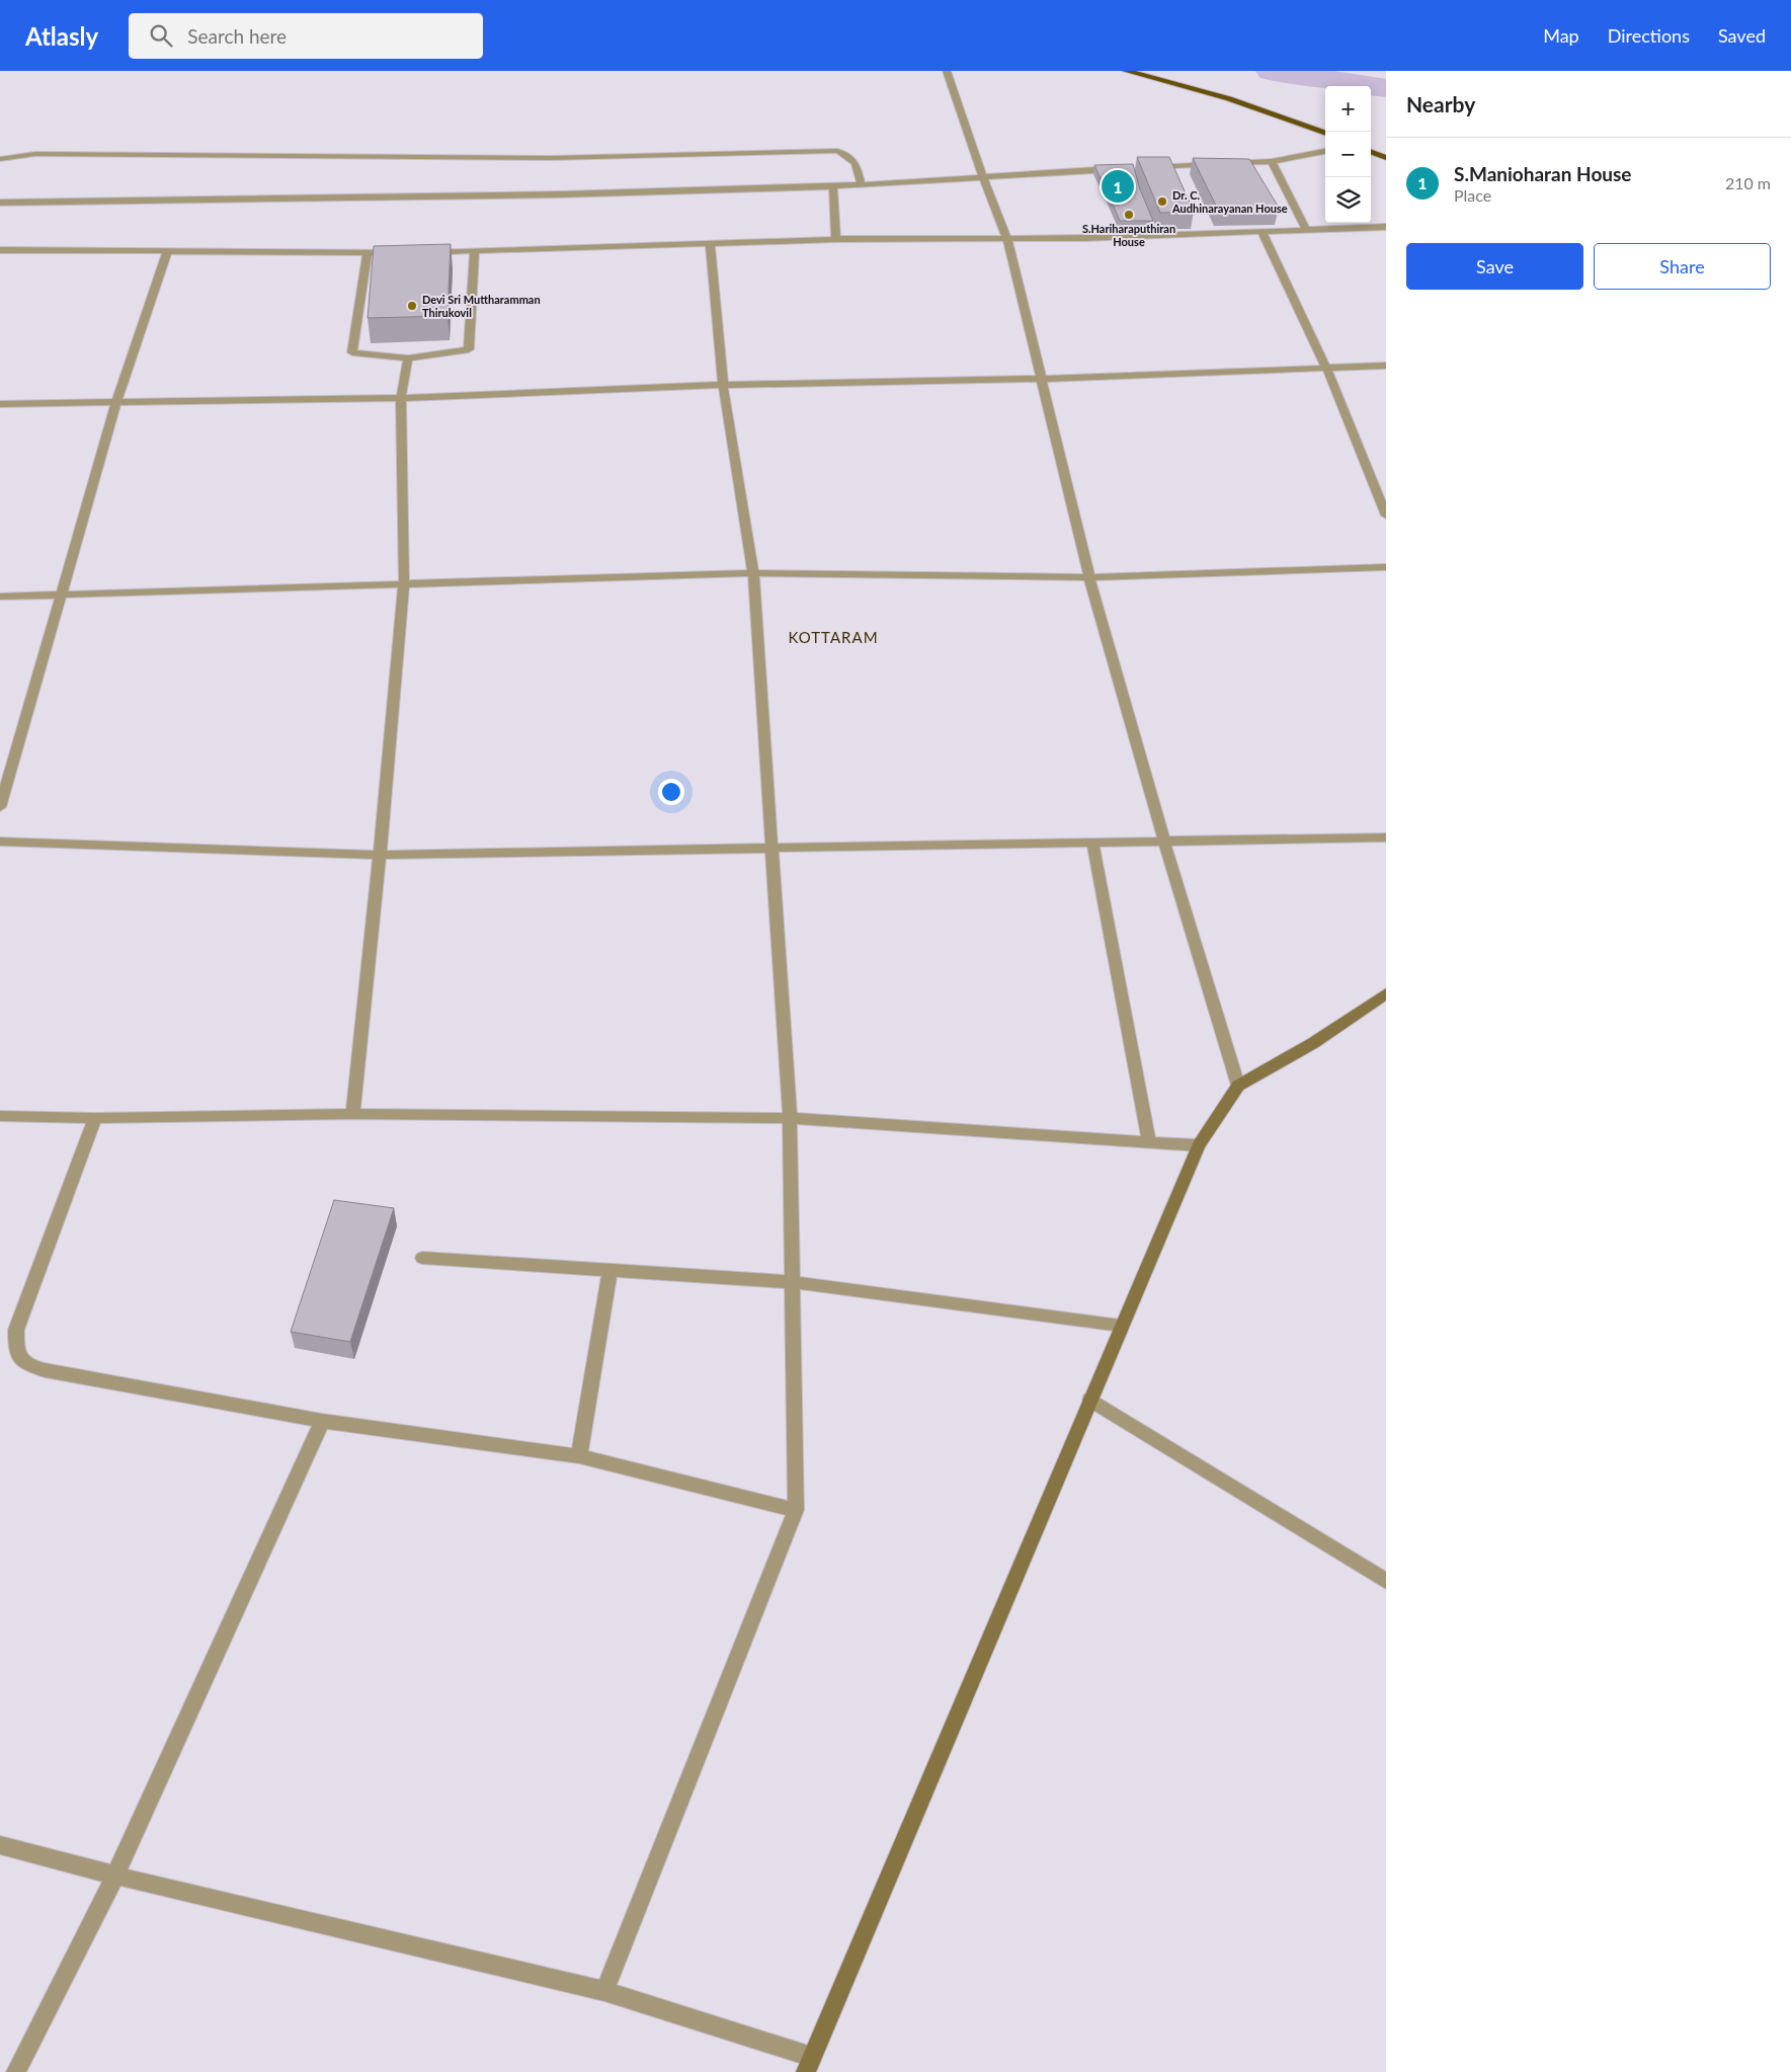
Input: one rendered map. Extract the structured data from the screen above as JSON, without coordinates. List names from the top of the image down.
{
  "districts": ["KOTTARAM"],
  "places": ["Dr. C. Audhinarayanan House", "S.Hariharaputhiran House", "Devi Sri Muttharamman Thirukovil"],
  "page": {
    "header": "Atlasly",
    "search": "Search here",
    "nav": ["Map", "Directions", "Saved"],
    "heading": "Nearby",
    "map_buttons": ["+", "−"],
    "list": [
      {
        "mark": "1",
        "name": "S.Manioharan House",
        "note": "Place",
        "value": "210 m"
      }
    ],
    "pins": "1",
    "buttons": ["Save", "Share"]
  }
}
